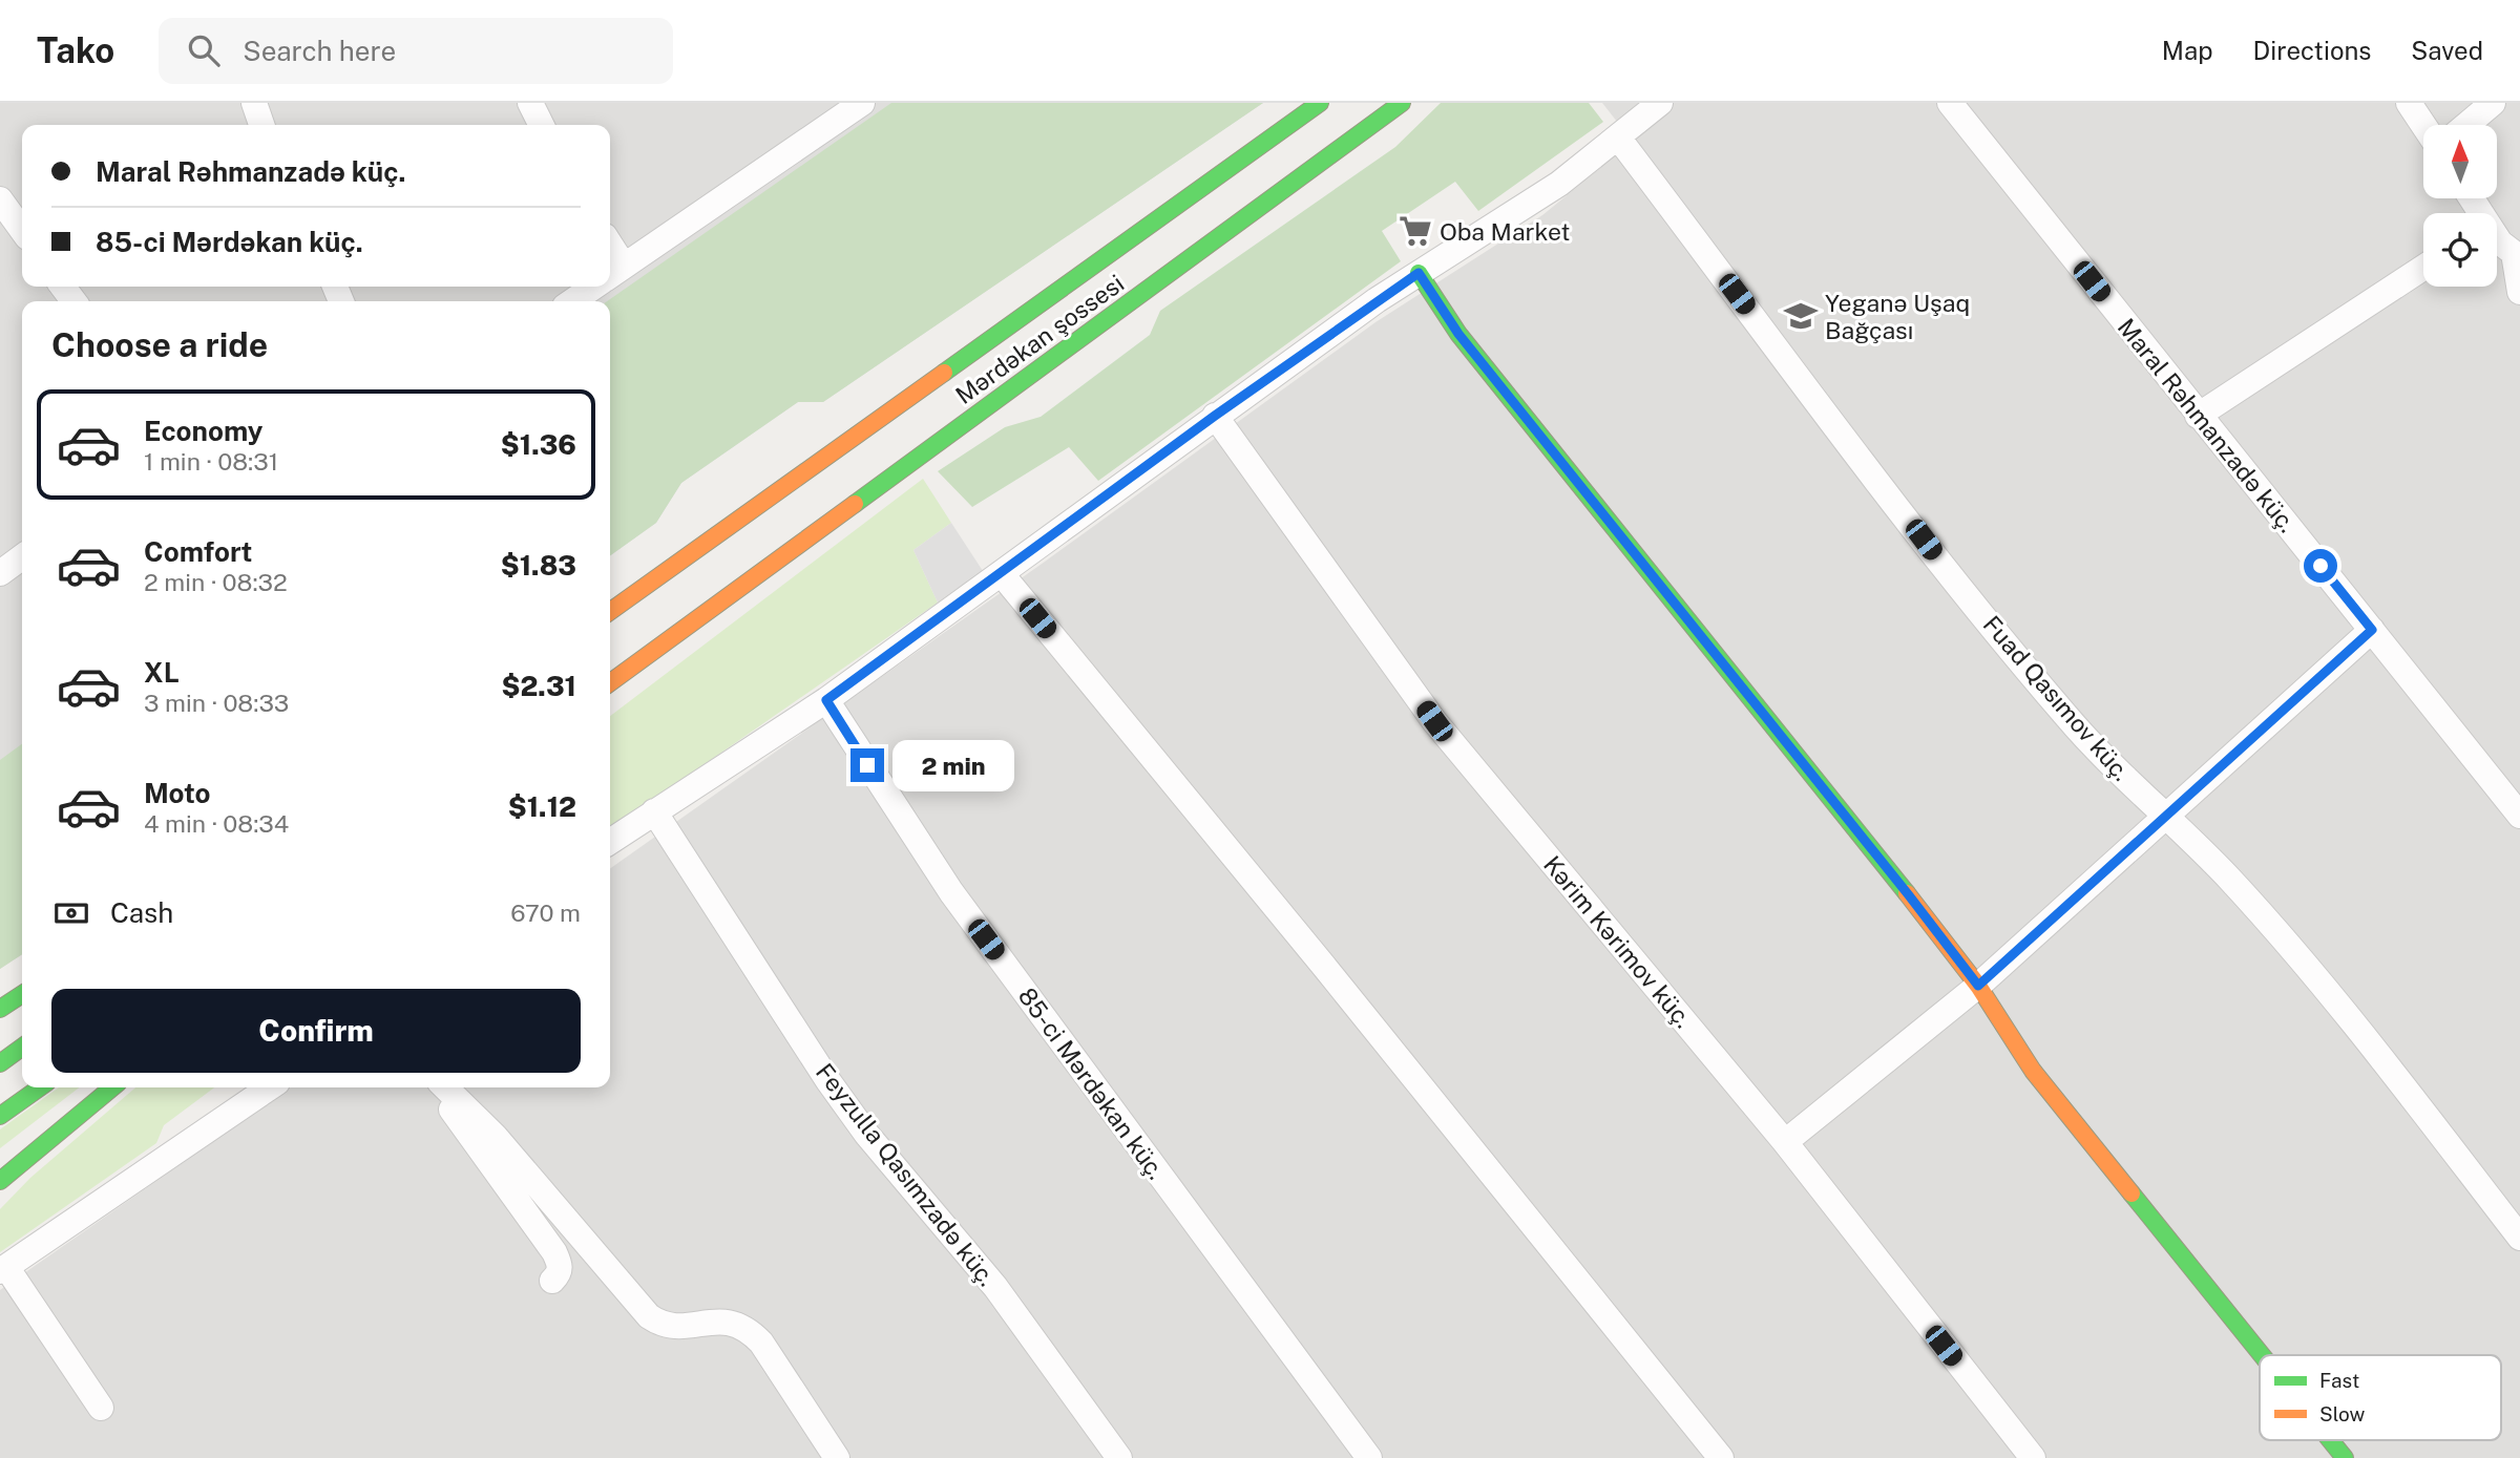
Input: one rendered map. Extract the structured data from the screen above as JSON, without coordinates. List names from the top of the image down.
{
  "streets": {
    "main road": ["Mərdəkan şossesi"],
    "street": [
      "Maral Rəhmanzadə küç.",
      "Fuad Qasımov küç.",
      "Kərim Kərimov küç.",
      "85-ci Mərdəkan küç.",
      "Feyzulla Qasımzadə küç."
    ]
  },
  "places": {
    "supermarket": ["Oba Market"],
    "school or university": ["Yeganə Uşaq Bağçası"]
  },
  "legend": ["Fast", "Slow"],
  "north": "top",
  "page": {
    "header": "Tako",
    "search": "Search here",
    "nav": ["Map", "Directions", "Saved"],
    "banner": ["Maral Rəhmanzadə küç.", "85-ci Mərdəkan küç."],
    "heading": "Choose a ride",
    "list": [
      {
        "name": "Economy",
        "note": "1 min · 08:31",
        "value": "$1.36"
      },
      {
        "name": "Comfort",
        "note": "2 min · 08:32",
        "value": "$1.83"
      },
      {
        "name": "XL",
        "note": "3 min · 08:33",
        "value": "$2.31"
      },
      {
        "name": "Moto",
        "note": "4 min · 08:34",
        "value": "$1.12"
      }
    ],
    "bubble": "2 min",
    "pay": ["Cash", "670 m"],
    "buttons": "Confirm"
  }
}
